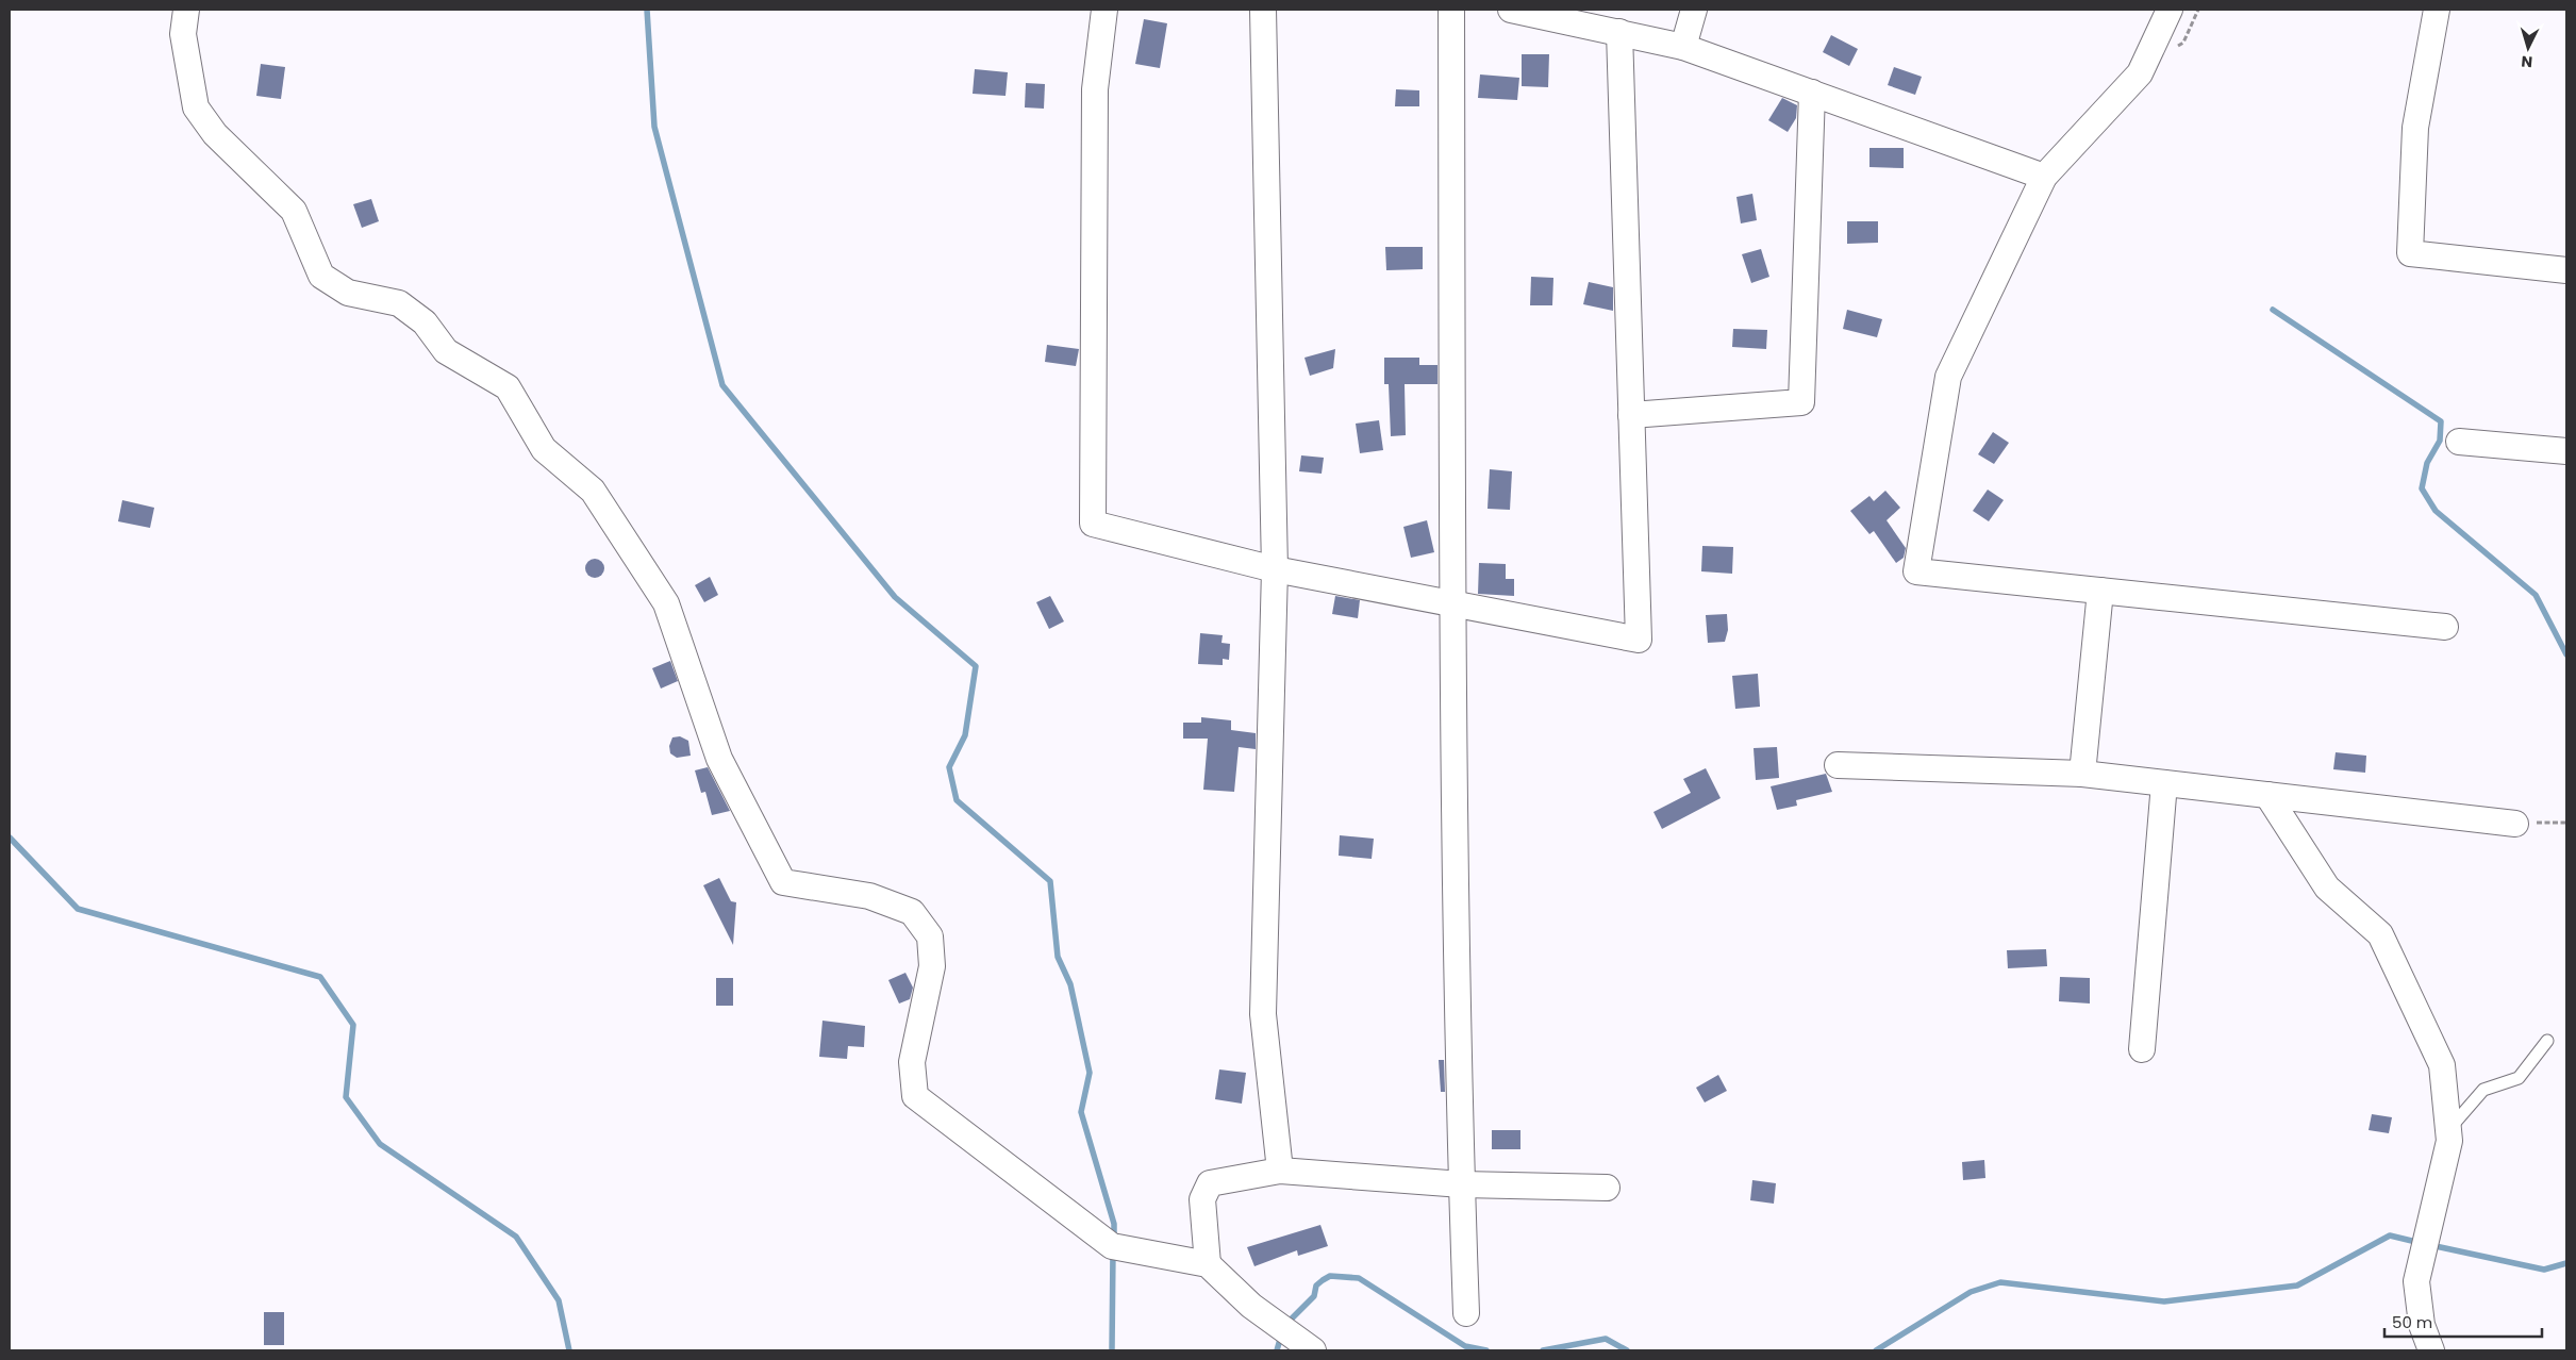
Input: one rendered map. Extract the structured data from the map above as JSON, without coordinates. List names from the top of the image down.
{
  "scale_bar": "50 m",
  "north": "bottom"
}
